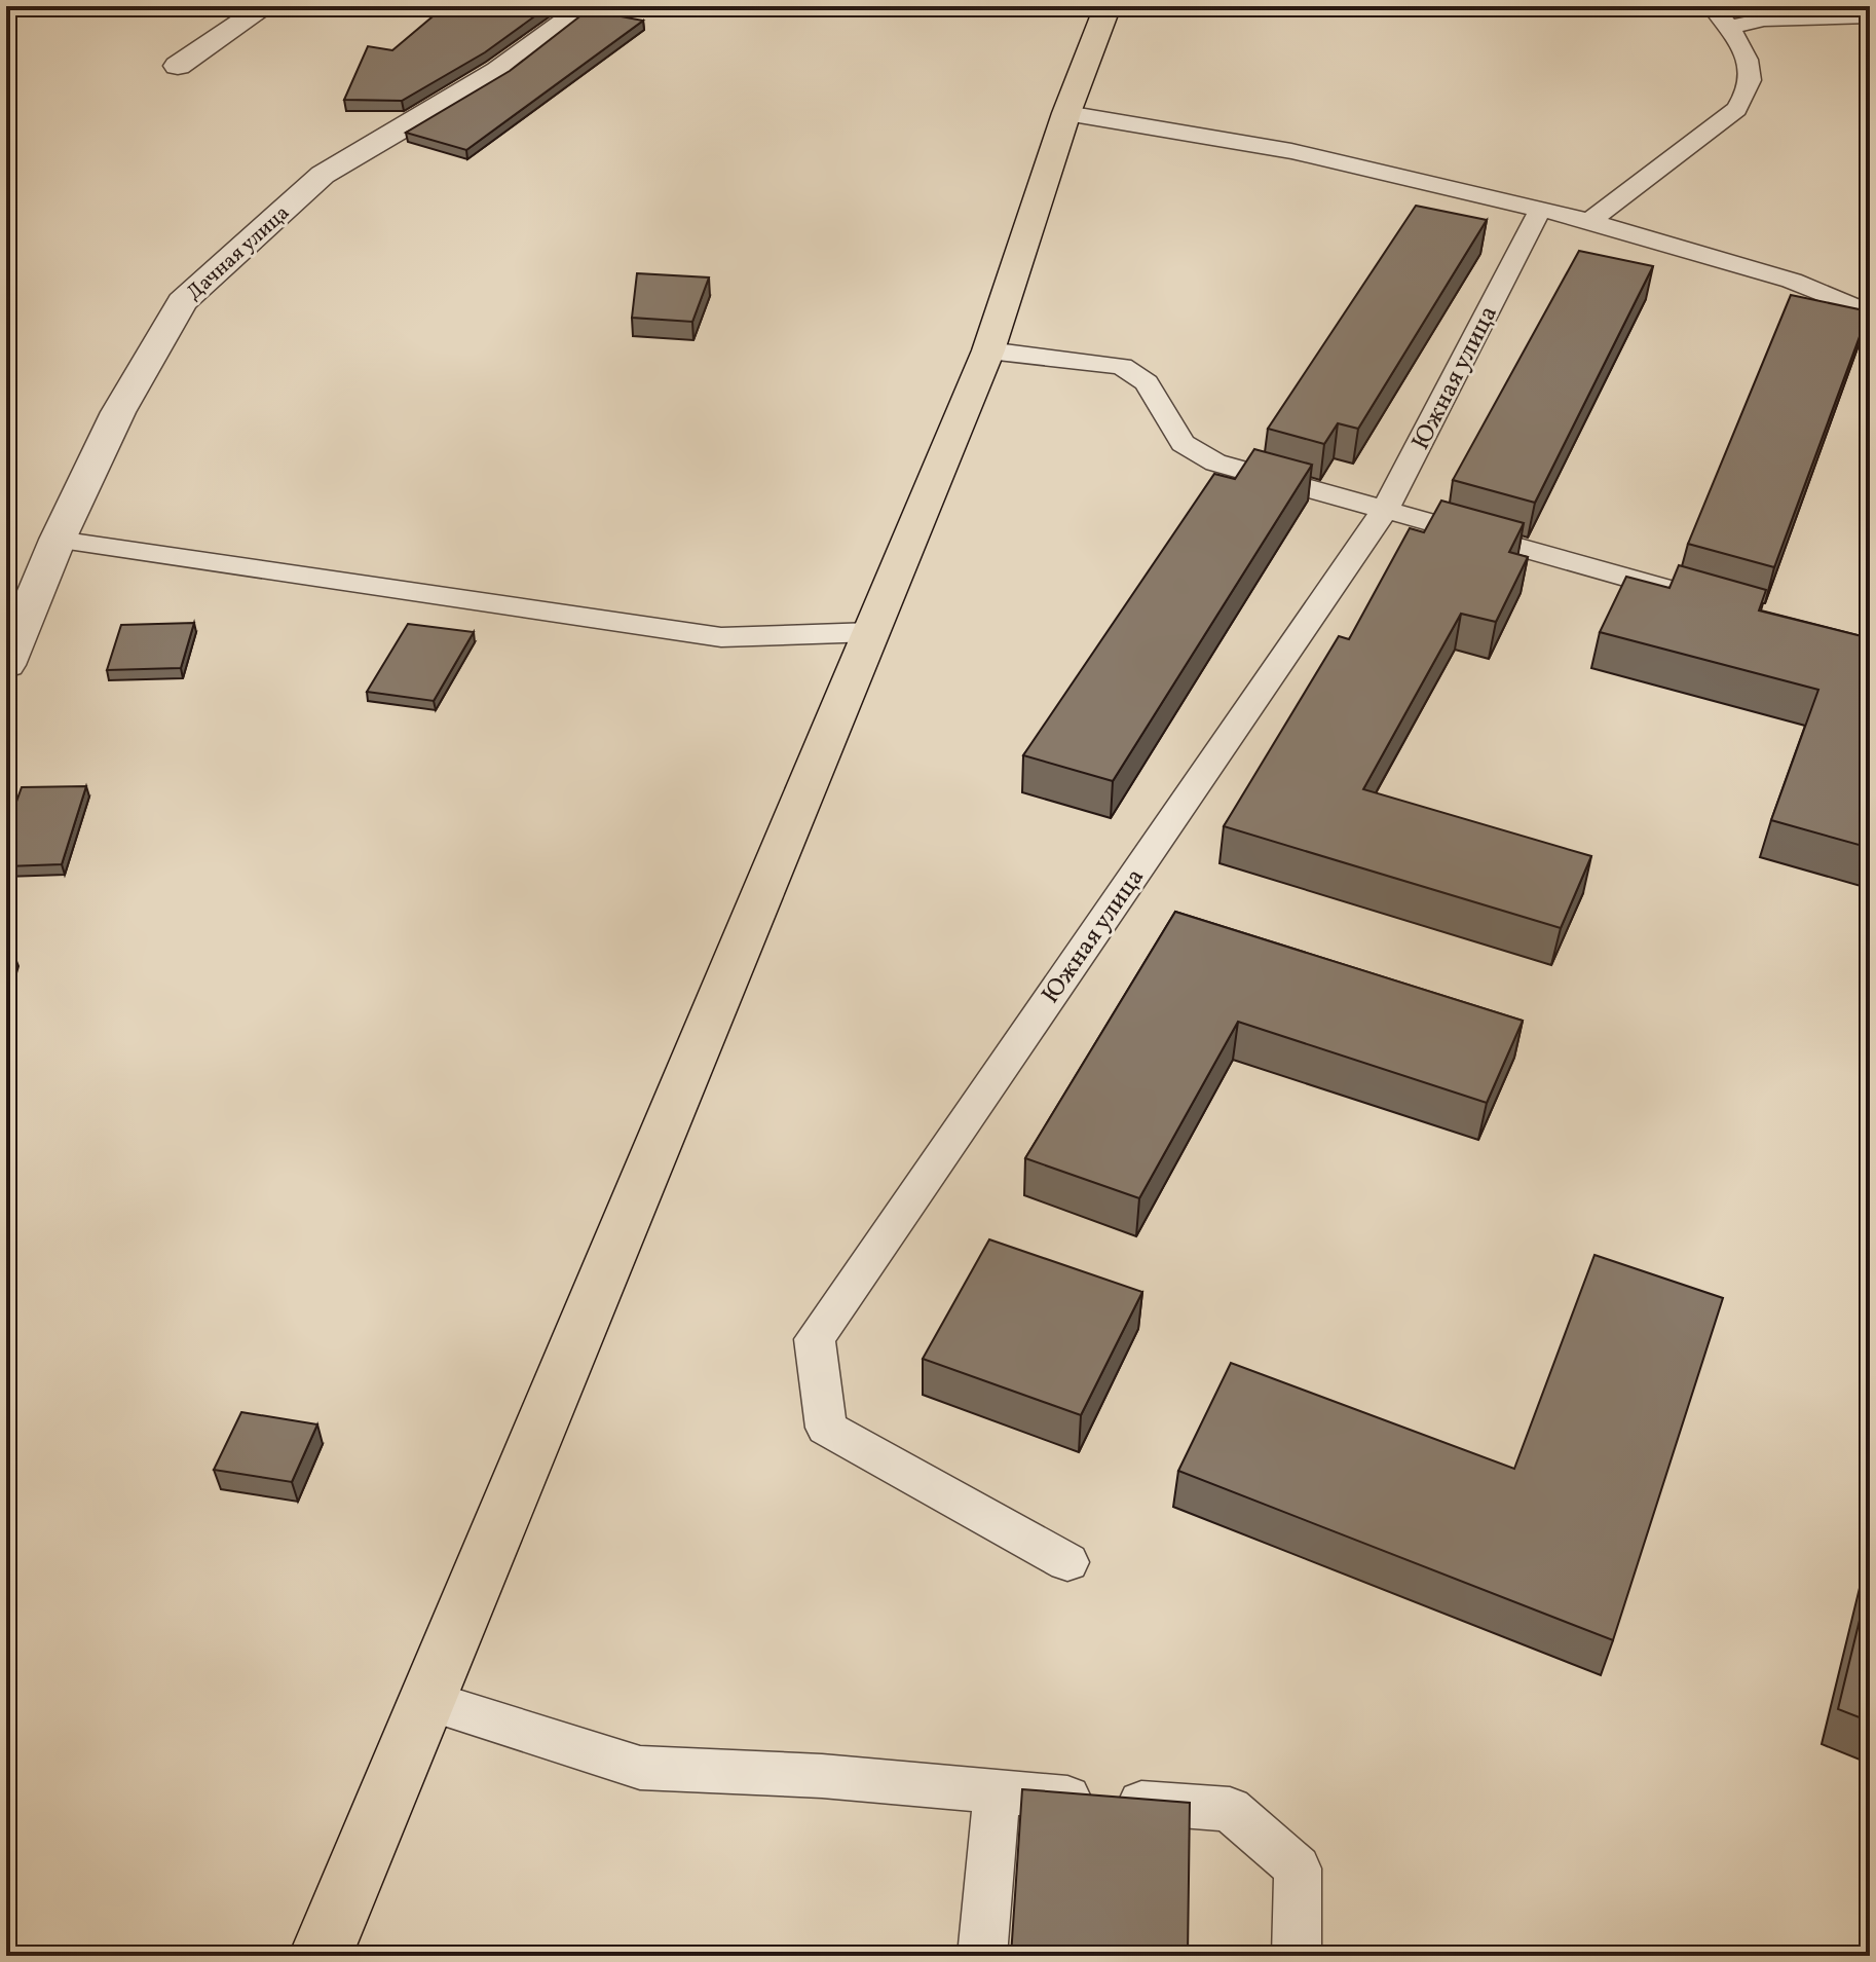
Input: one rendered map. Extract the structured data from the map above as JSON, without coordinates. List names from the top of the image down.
{
  "streets": {
    "street": ["Дачная улица"],
    "lane": ["Южная улица"]
  }
}
